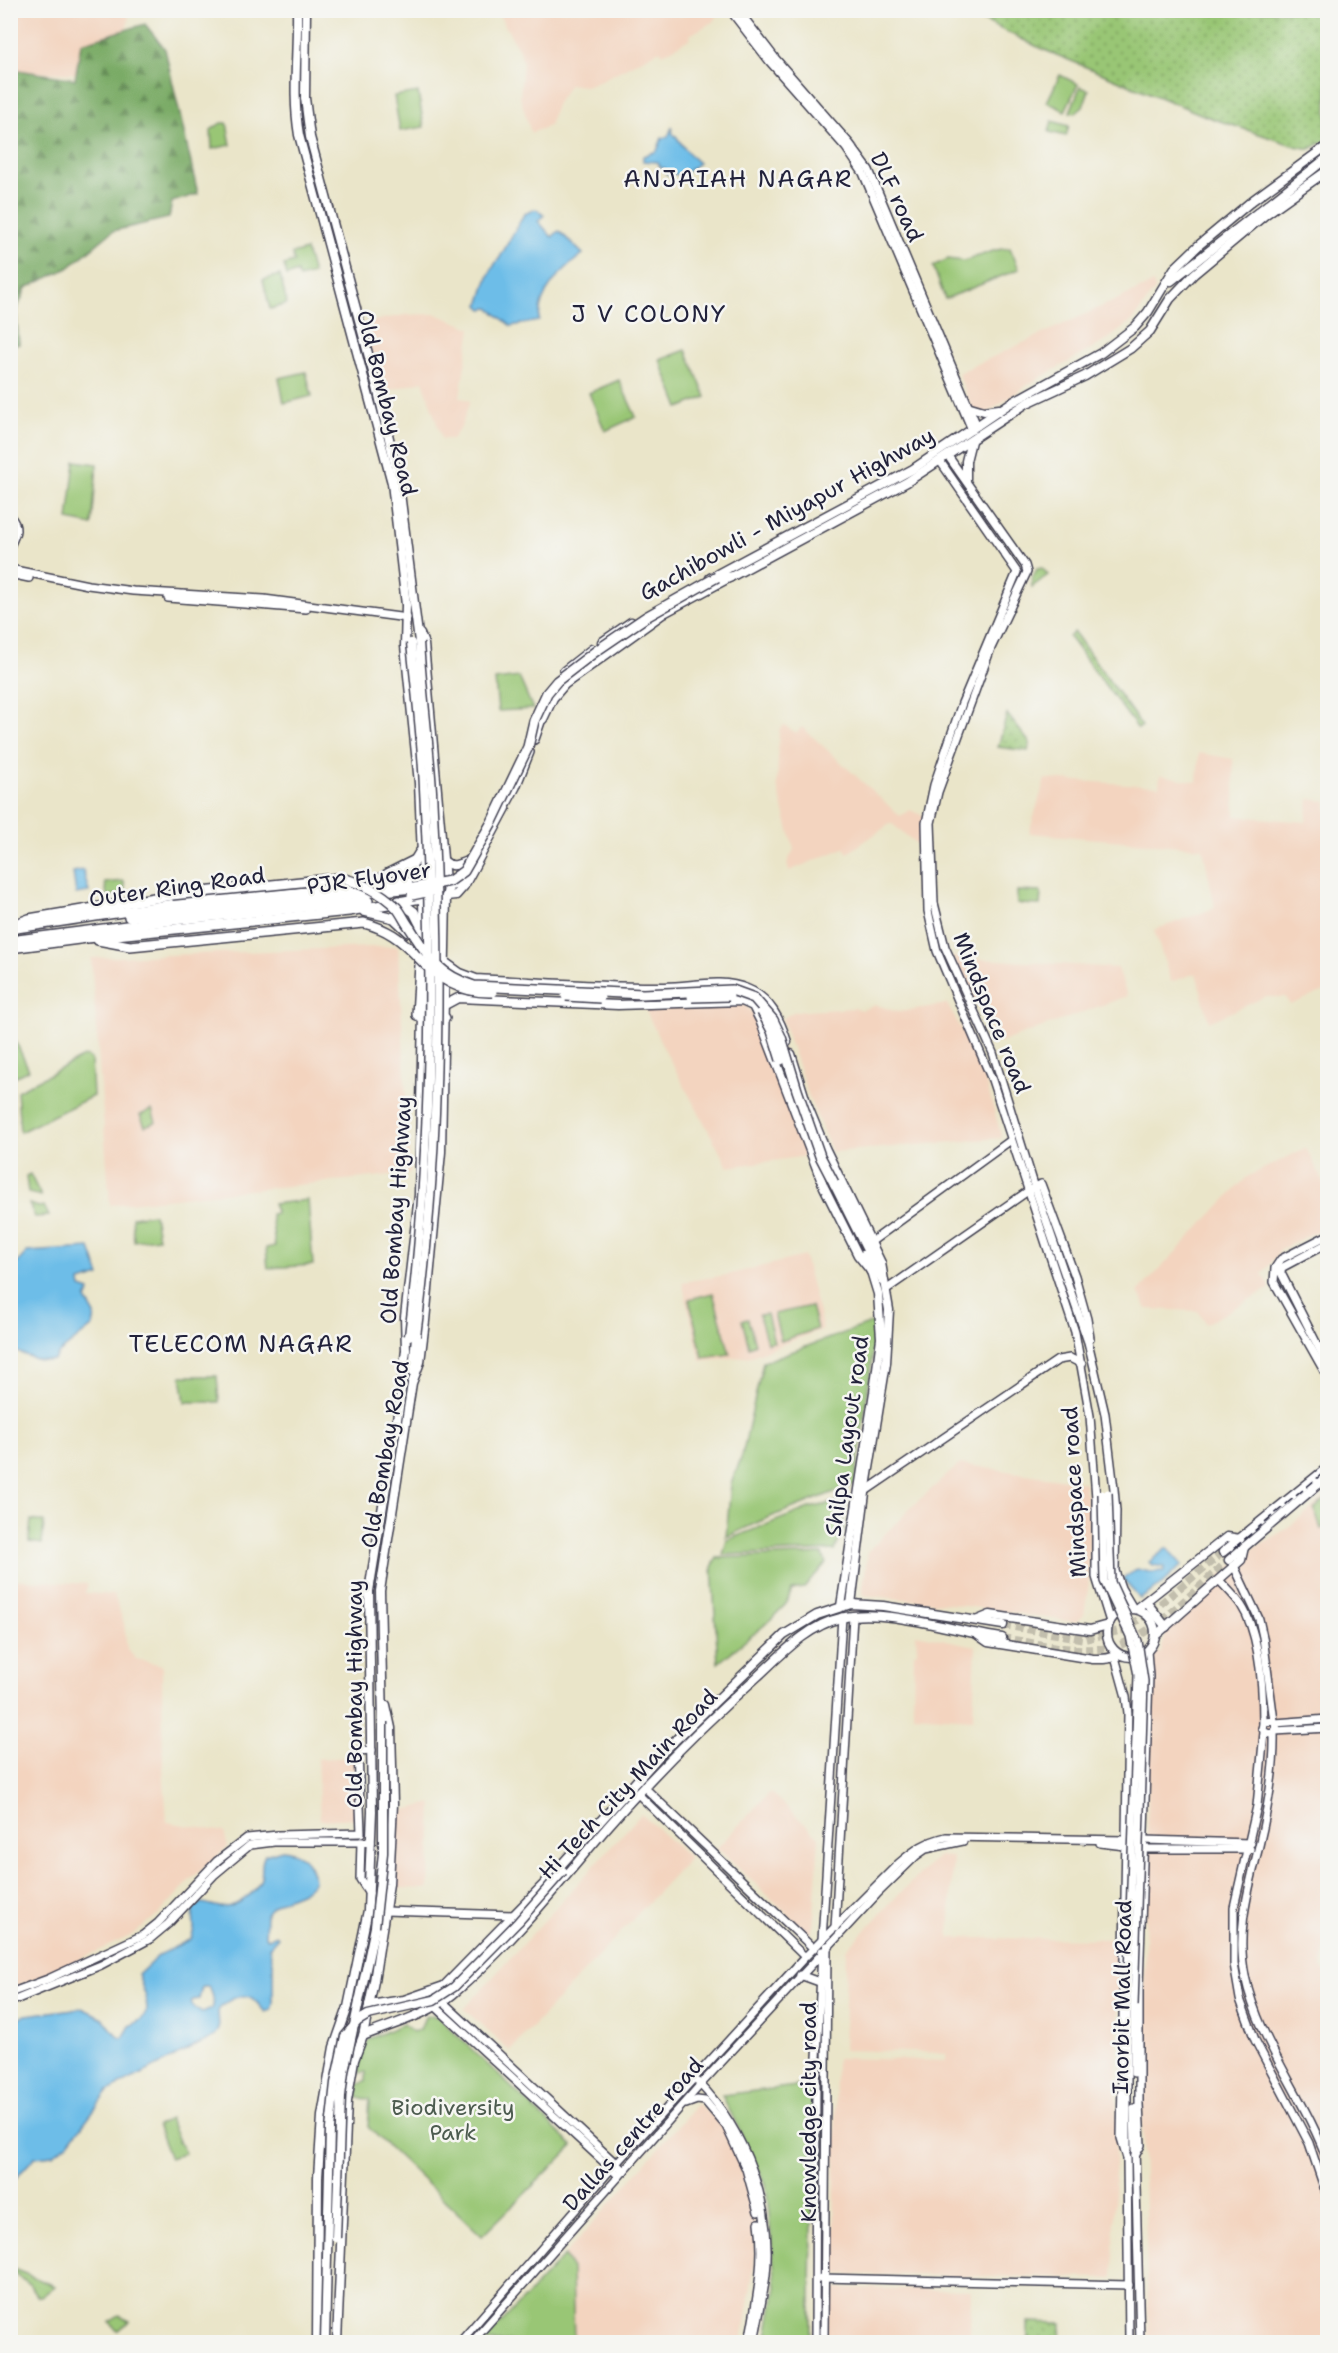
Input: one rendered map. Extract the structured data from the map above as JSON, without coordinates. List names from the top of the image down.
{
  "streets": {
    "highway": ["PJR Flyover", "Outer Ring Road"],
    "main road": [
      "Old Bombay Road",
      "Gachibowli - Miyapur Highway",
      "Old Bombay Highway",
      "Shilpa Layout road",
      "Hi Tech City Main Road"
    ],
    "street": [
      "DLF road",
      "Mindspace road",
      "Inorbit Mall Road",
      "Knowledge city road",
      "Dallas centre road"
    ]
  },
  "crossings": [
    ["DLF road", "Gachibowli - Miyapur Highway"],
    ["Old Bombay Road", "Gachibowli - Miyapur Highway"],
    ["Old Bombay Road", "Outer Ring Road"],
    ["Old Bombay Road", "Old Bombay Highway"],
    ["Old Bombay Road", "Shilpa Layout road"],
    ["Gachibowli - Miyapur Highway", "PJR Flyover"],
    ["Gachibowli - Miyapur Highway", "Outer Ring Road"],
    ["Gachibowli - Miyapur Highway", "Mindspace road"],
    ["Gachibowli - Miyapur Highway", "Old Bombay Highway"],
    ["Outer Ring Road", "Old Bombay Highway"],
    ["Mindspace road", "Inorbit Mall Road"],
    ["Shilpa Layout road", "Hi Tech City Main Road"],
    ["Knowledge city road", "Dallas centre road"]
  ],
  "districts": ["ANJAIAH NAGAR", "J V COLONY", "TELECOM NAGAR"],
  "parks": ["Biodiversity Park"]
}
